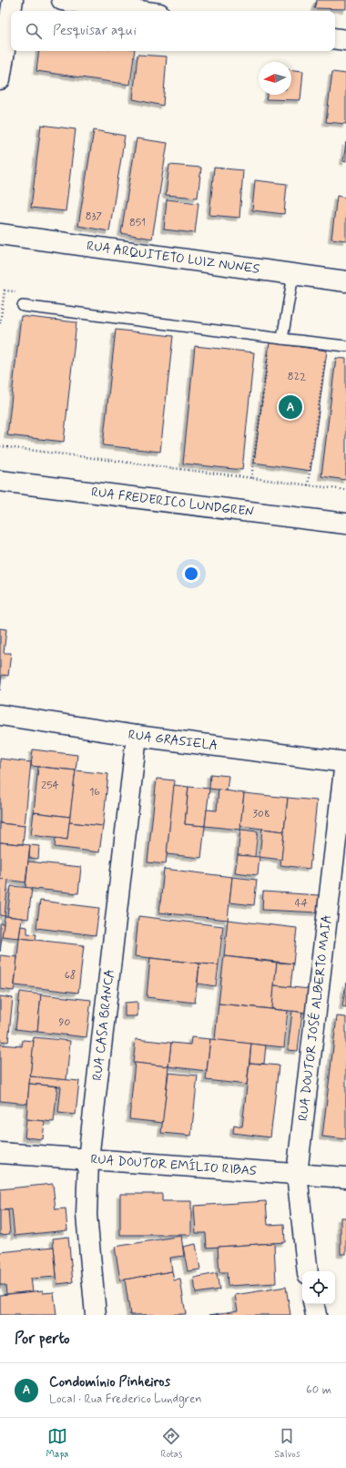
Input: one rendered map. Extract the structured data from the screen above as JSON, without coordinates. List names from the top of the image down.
{
  "streets": {
    "street": [
      "RUA ARQUITETO LUIZ NUNES",
      "RUA FREDERICO LUNDGREN",
      "RUA GRASIELA",
      "RUA DOUTOR JOSÉ ALBERTO MAIA",
      "RUA CASA BRANCA",
      "RUA DOUTOR EMÍLIO RIBAS"
    ]
  },
  "crossings": [
    ["RUA GRASIELA", "RUA DOUTOR JOSÉ ALBERTO MAIA"],
    ["RUA GRASIELA", "RUA CASA BRANCA"],
    ["RUA DOUTOR JOSÉ ALBERTO MAIA", "RUA DOUTOR EMÍLIO RIBAS"],
    ["RUA CASA BRANCA", "RUA DOUTOR EMÍLIO RIBAS"]
  ],
  "house_numbers": [
    "837",
    "851",
    "822",
    "254",
    "16",
    "308",
    "44",
    "68",
    "90"
  ],
  "north": "left",
  "page": {
    "search": "Pesquisar aqui",
    "pins": "A",
    "heading": "Por perto",
    "list": [
      {
        "mark": "A",
        "name": "Condomínio Pinheiros",
        "note": "Local · Rua Frederico Lundgren",
        "value": "60 m"
      }
    ],
    "nav": ["Mapa", "Rotas", "Salvos"]
  }
}
